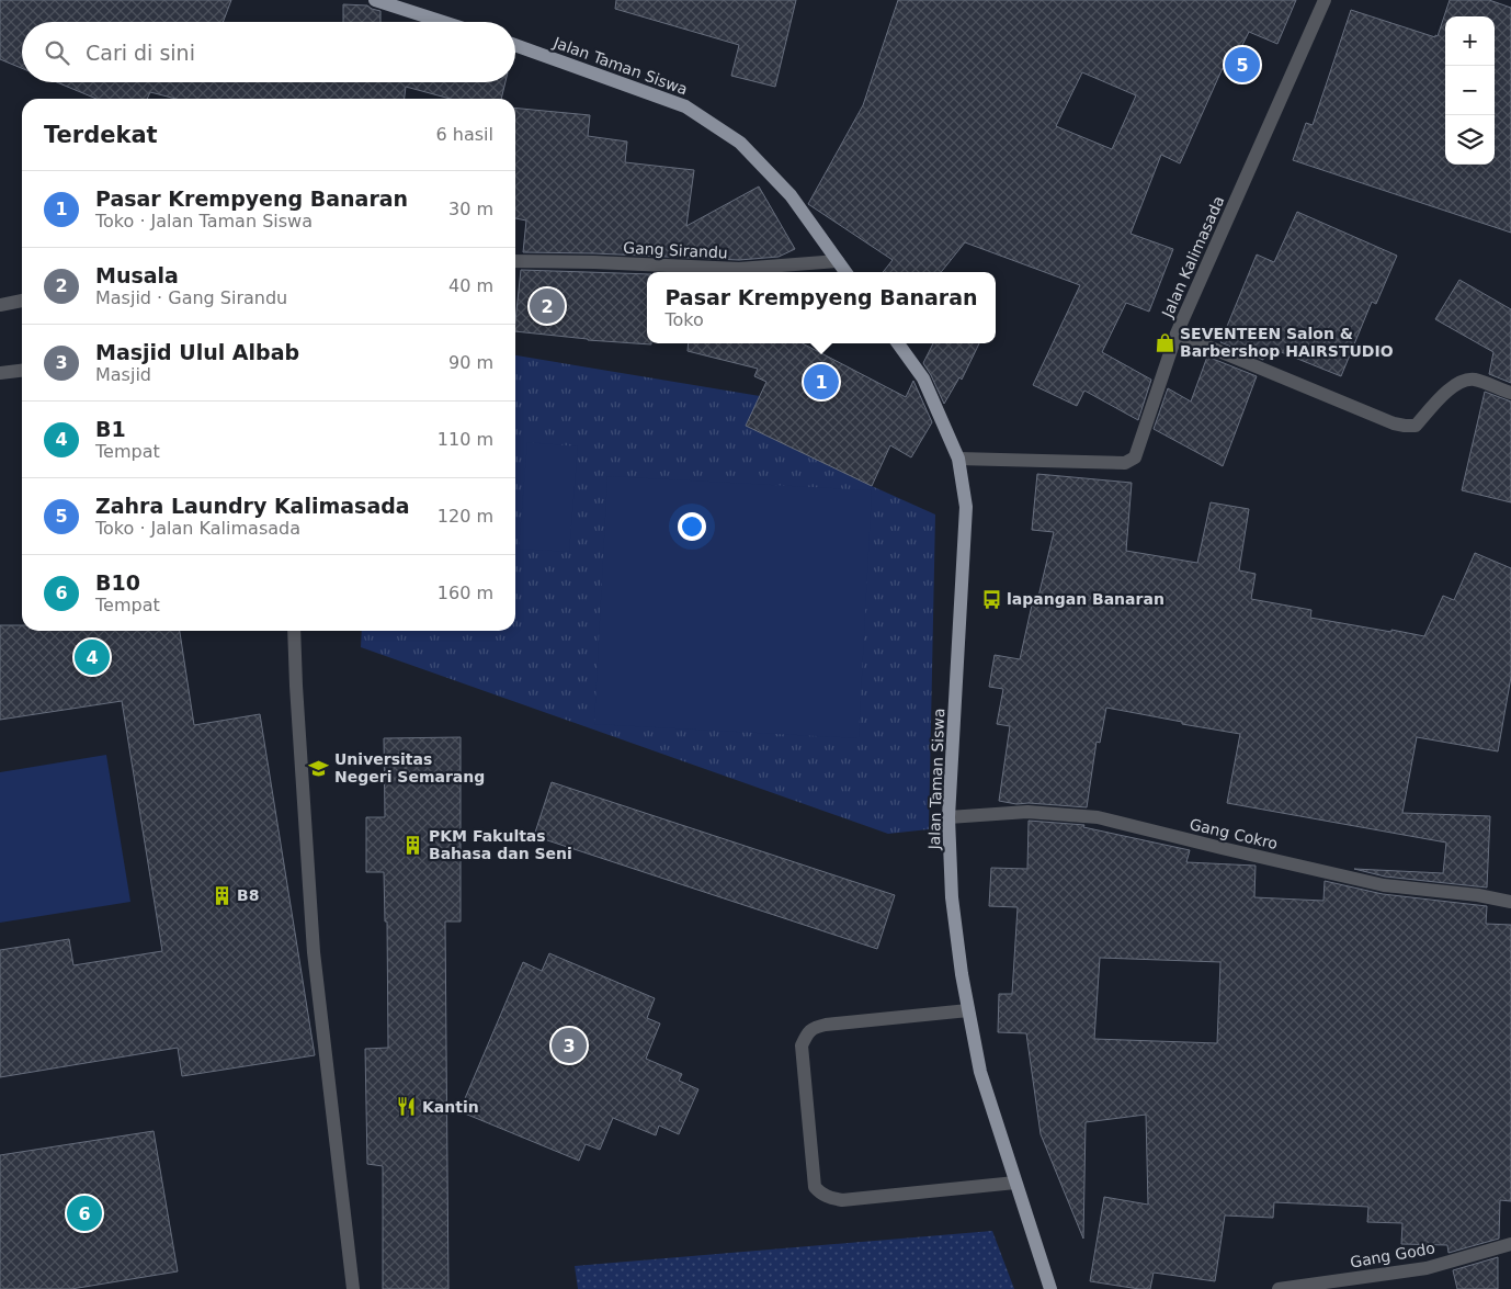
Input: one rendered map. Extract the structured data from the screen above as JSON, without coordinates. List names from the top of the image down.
{
  "streets": {
    "main road": ["Jalan Taman Siswa"],
    "street": [
      "Gang Sirandu",
      "Jalan Kalimasada",
      "Gang Cokro",
      "Gang Godo"
    ]
  },
  "crossings": [
    ["Jalan Taman Siswa", "Gang Sirandu"],
    ["Jalan Taman Siswa", "Jalan Kalimasada"],
    ["Jalan Taman Siswa", "Gang Cokro"]
  ],
  "places": {
    "shop": ["SEVENTEEN Salon & Barbershop HAIRSTUDIO"],
    "bus stop": ["lapangan Banaran"],
    "school or university": ["Universitas Negeri Semarang"],
    "building": ["PKM Fakultas Bahasa dan Seni", "B8"],
    "restaurant": ["Kantin"]
  },
  "page": {
    "map_buttons": ["+", "−"],
    "search": "Cari di sini",
    "pins": [
      "5",
      "2",
      "1",
      "4",
      "3",
      "6"
    ],
    "heading": ["Terdekat", "6 hasil"],
    "list": [
      {
        "mark": "1",
        "name": "Pasar Krempyeng Banaran",
        "note": "Toko · Jalan Taman Siswa",
        "value": "30 m"
      },
      {
        "mark": "2",
        "name": "Musala",
        "note": "Masjid · Gang Sirandu",
        "value": "40 m"
      },
      {
        "mark": "3",
        "name": "Masjid Ulul Albab",
        "note": "Masjid",
        "value": "90 m"
      },
      {
        "mark": "4",
        "name": "B1",
        "note": "Tempat",
        "value": "110 m"
      },
      {
        "mark": "5",
        "name": "Zahra Laundry Kalimasada",
        "note": "Toko · Jalan Kalimasada",
        "value": "120 m"
      },
      {
        "mark": "6",
        "name": "B10",
        "note": "Tempat",
        "value": "160 m"
      }
    ],
    "popup": ["Pasar Krempyeng Banaran", "Toko"]
  }
}
